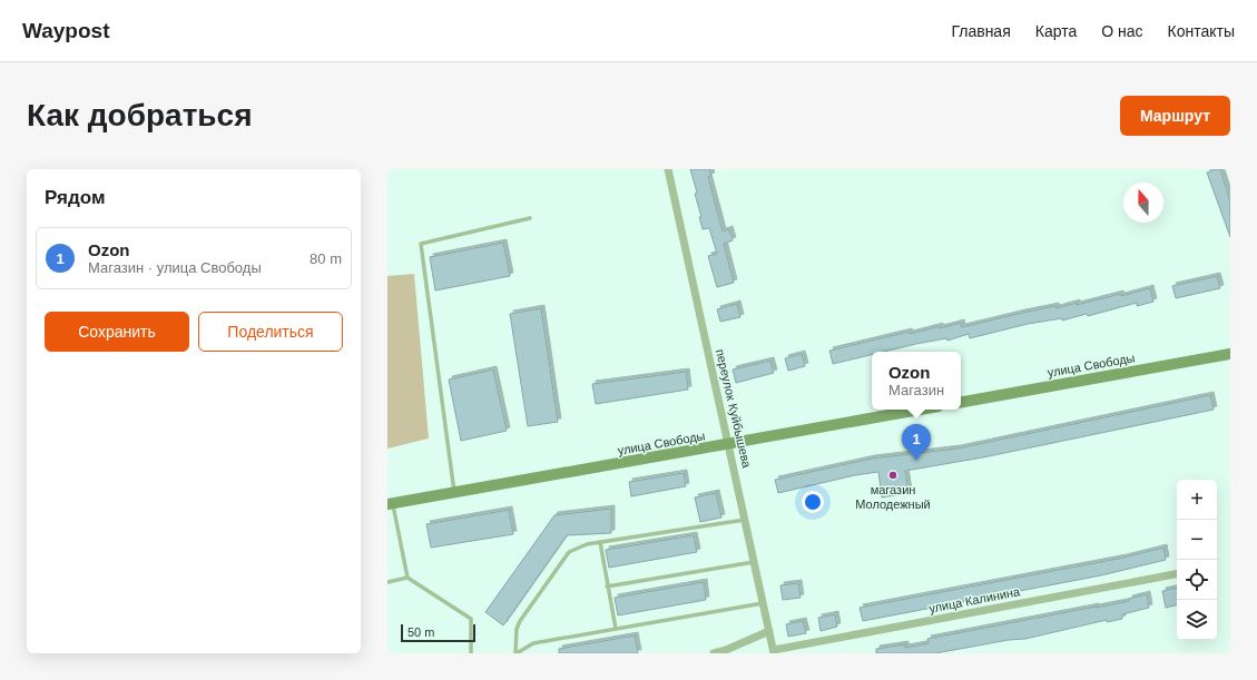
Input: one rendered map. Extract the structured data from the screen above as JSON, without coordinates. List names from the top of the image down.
{
  "streets": {
    "main road": ["улица Свободы"],
    "street": ["переулок Куйбышева", "улица Калинина"]
  },
  "crossings": [
    ["улица Свободы", "переулок Куйбышева"],
    ["переулок Куйбышева", "улица Калинина"]
  ],
  "places": ["магазин Молодежный"],
  "scale_bar": "50 m",
  "north": "top",
  "page": {
    "header": "Waypost",
    "nav": [
      "Главная",
      "Карта",
      "О нас",
      "Контакты"
    ],
    "buttons": [
      "Маршрут",
      ["Сохранить", "Поделиться"]
    ],
    "title": "Как добраться",
    "heading": "Рядом",
    "list": [
      {
        "mark": "1",
        "name": "Ozon",
        "note": "Магазин · улица Свободы",
        "value": "80 m"
      }
    ],
    "popup": ["Ozon", "Магазин"],
    "pins": "1",
    "map_buttons": ["+", "−"],
    "scale": "50 m"
  }
}
